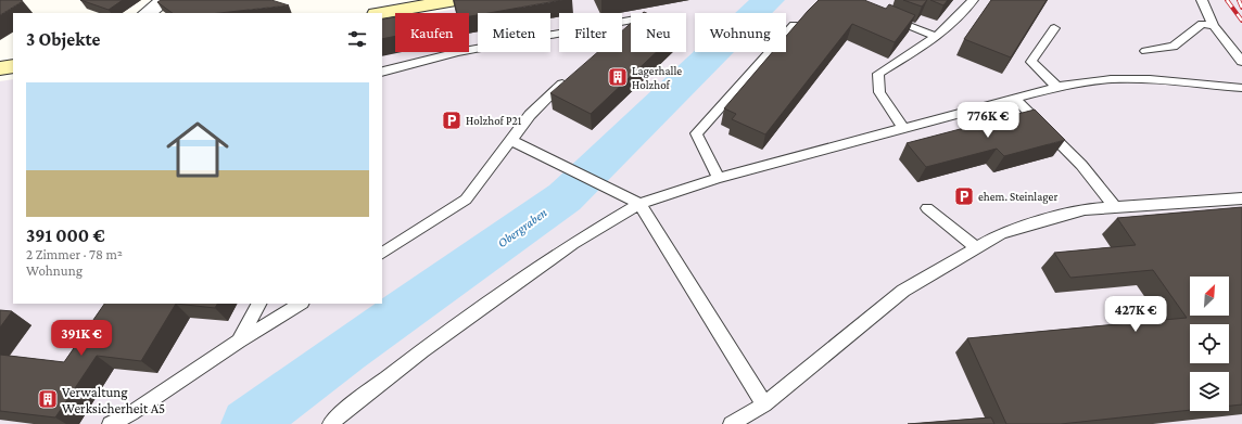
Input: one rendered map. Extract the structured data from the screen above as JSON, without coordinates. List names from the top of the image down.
{
  "water": ["Obergraben"],
  "places": {
    "building": ["Lagerhalle Holzhof", "Verwaltung Werksicherheit A5"],
    "parking": ["Holzhof P21", "ehem. Steinlager"]
  },
  "north": "top right",
  "page": {
    "chip": [
      "Kaufen",
      "Mieten",
      "Filter",
      "Neu",
      "Wohnung"
    ],
    "heading": "3 Objekte",
    "list": [
      {
        "name": "391 000 €",
        "note": "2 Zimmer · 78 m² · Wohnung"
      }
    ],
    "price": ["776K €", "427K €", "391K €"]
  }
}
